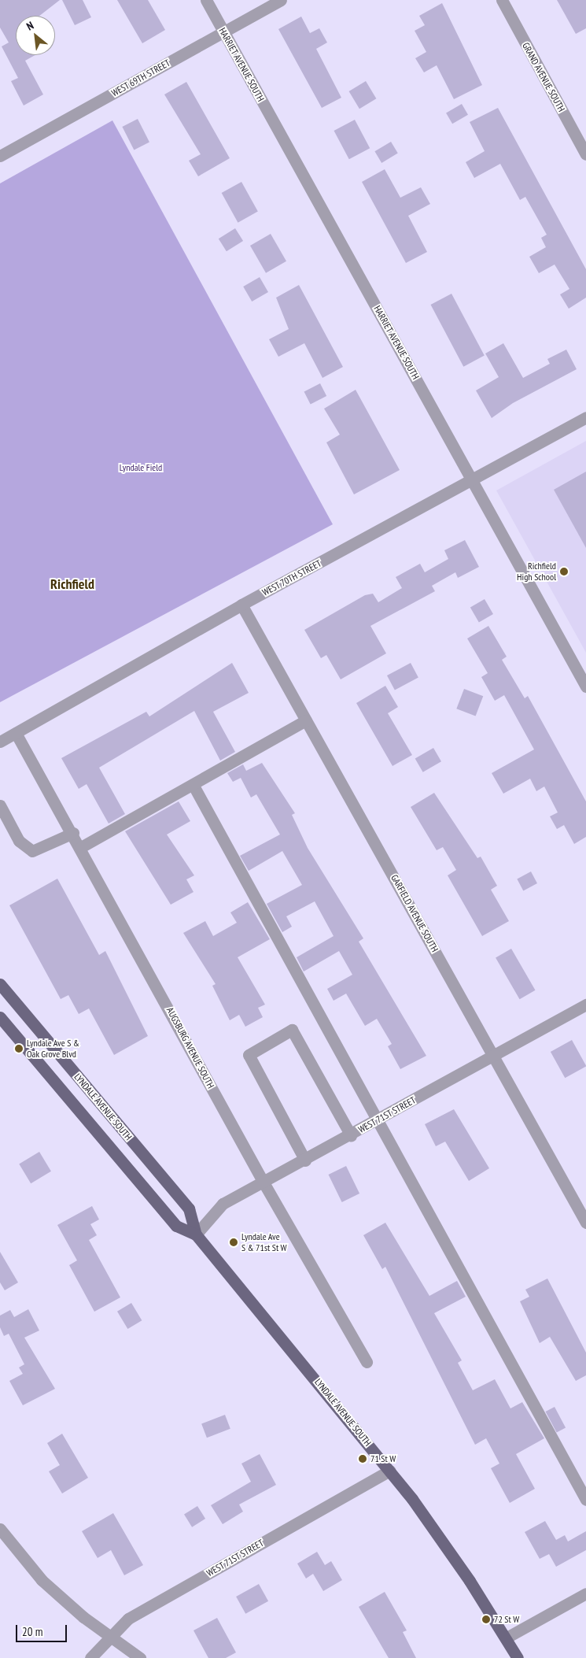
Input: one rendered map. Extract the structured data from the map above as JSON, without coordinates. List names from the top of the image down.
{
  "streets": {
    "main road": ["LYNDALE AVENUE SOUTH"],
    "street": [
      "HARRIET AVENUE SOUTH",
      "GRAND AVENUE SOUTH",
      "WEST 69TH STREET",
      "WEST 70TH STREET",
      "GARFIELD AVENUE SOUTH",
      "AUGSBURG AVENUE SOUTH",
      "WEST 71ST STREET"
    ]
  },
  "crossings": [
    ["HARRIET AVENUE SOUTH", "WEST 69TH STREET"],
    ["HARRIET AVENUE SOUTH", "WEST 70TH STREET"],
    ["WEST 70TH STREET", "GARFIELD AVENUE SOUTH"],
    ["WEST 70TH STREET", "AUGSBURG AVENUE SOUTH"],
    ["GARFIELD AVENUE SOUTH", "WEST 71ST STREET"],
    ["AUGSBURG AVENUE SOUTH", "WEST 71ST STREET"],
    ["LYNDALE AVENUE SOUTH", "WEST 71ST STREET"]
  ],
  "districts": ["Richfield"],
  "parks": ["Lyndale Field"],
  "places": [
    "Richfield High School",
    "Lyndale Ave S & Oak Grove Blvd",
    "Lyndale Ave S & 71st St W",
    "71 St W",
    "72 St W"
  ],
  "scale_bar": "20 m",
  "north": "top left"
}
